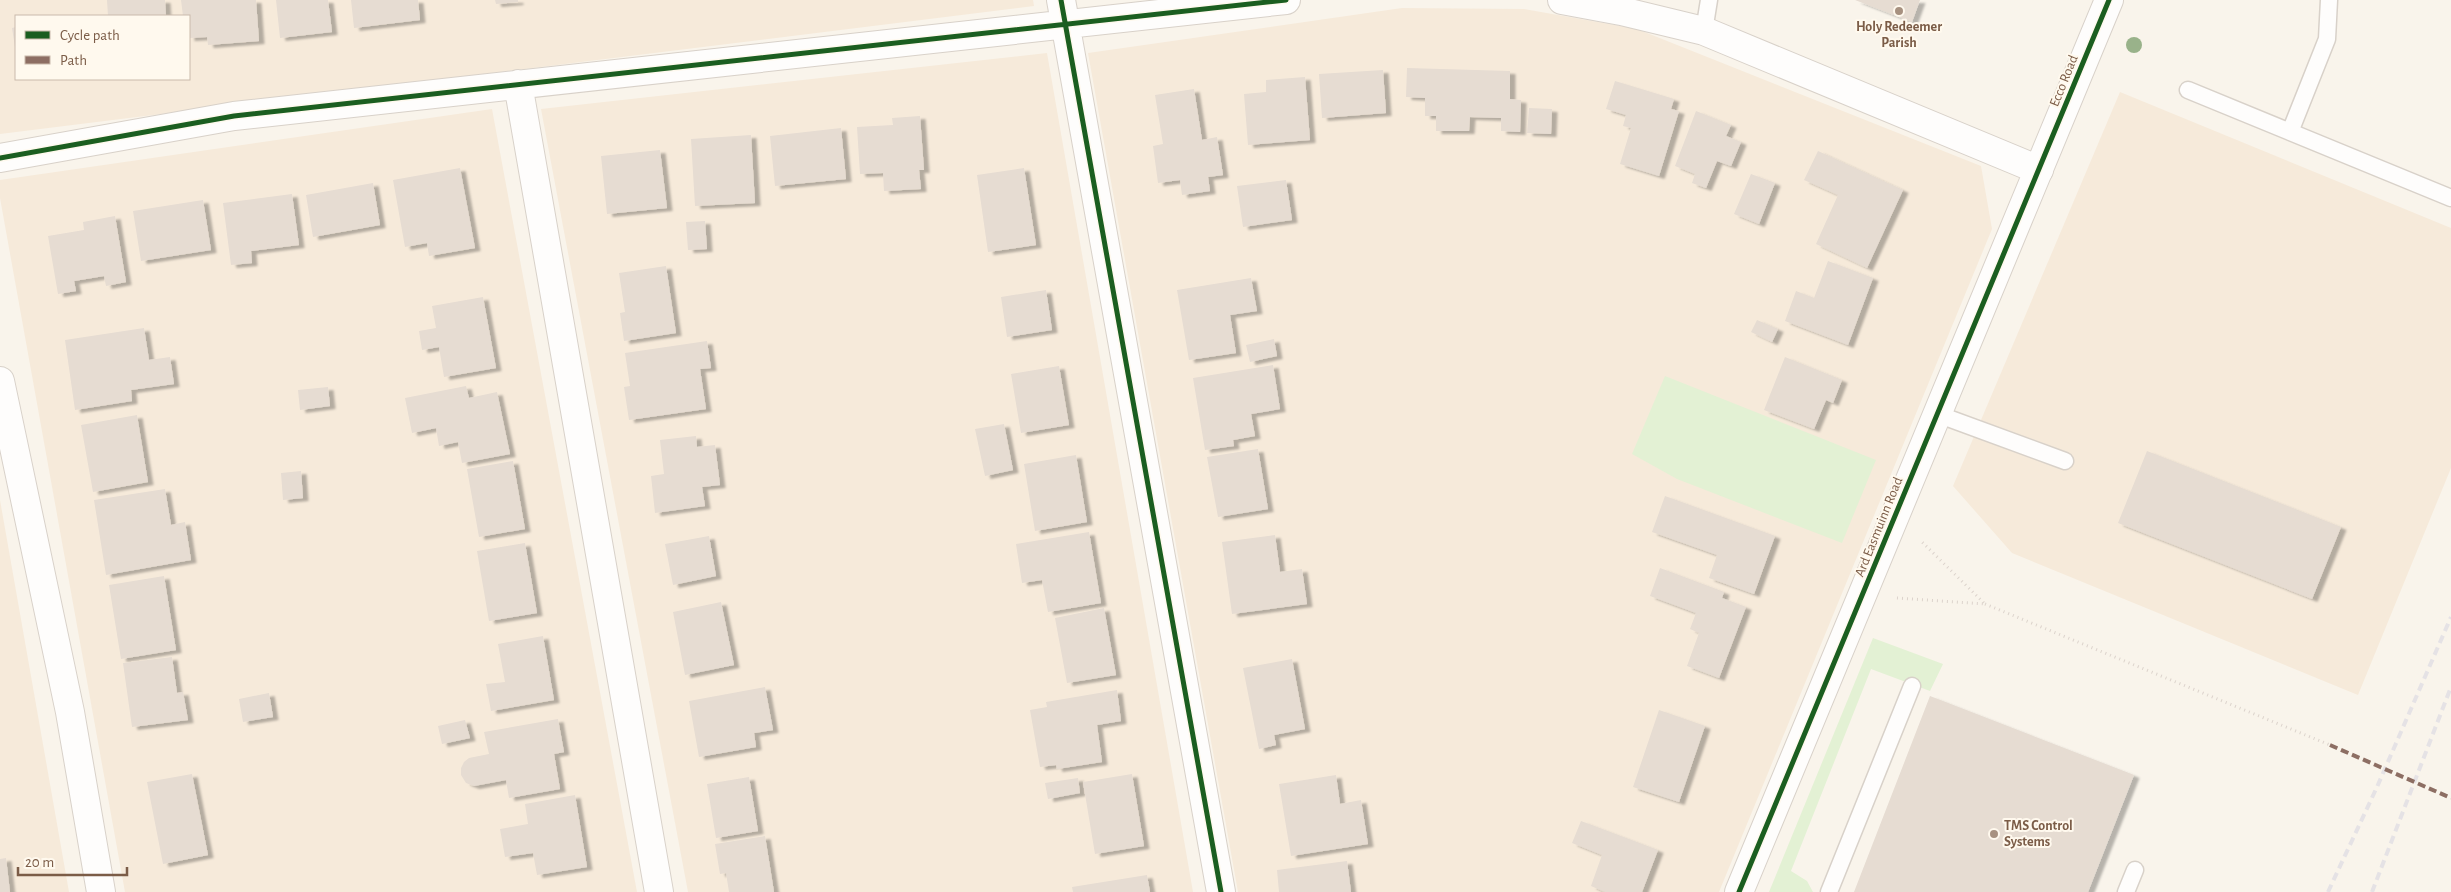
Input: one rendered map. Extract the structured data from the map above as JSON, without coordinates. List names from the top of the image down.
{
  "streets": {
    "street": ["Ecco Road", "Ard Easmuinn Road"]
  },
  "crossings": [
    ["Ecco Road", "Ard Easmuinn Road"]
  ],
  "places": ["Holy Redeemer Parish", "TMS Control Systems"],
  "legend": ["Cycle path", "Path"],
  "scale_bar": "20 m"
}
